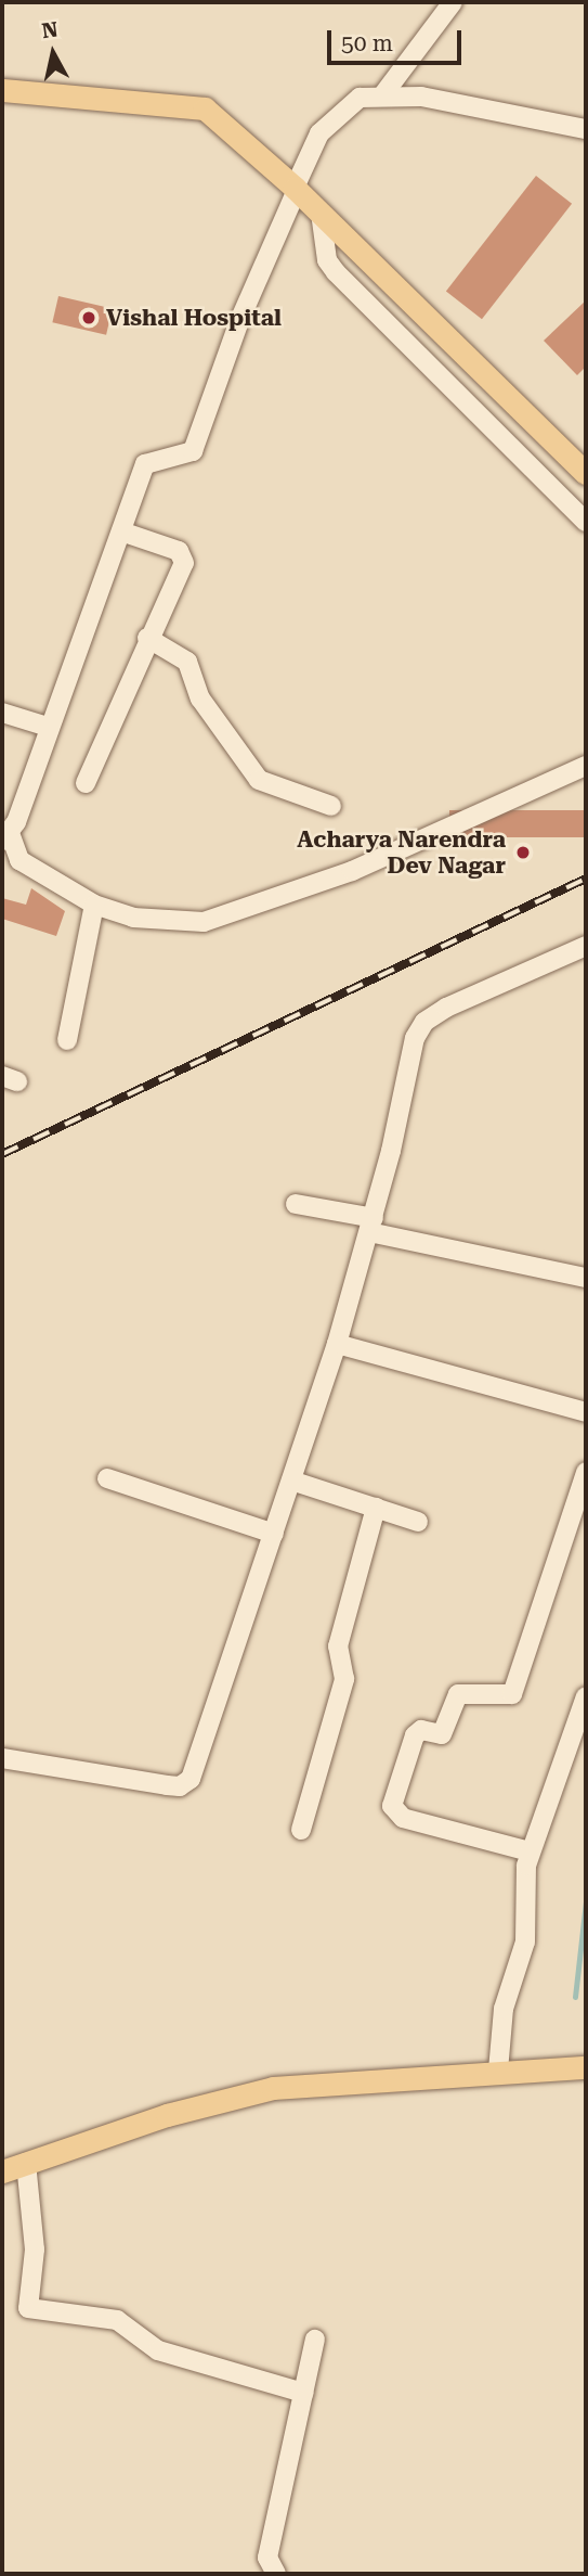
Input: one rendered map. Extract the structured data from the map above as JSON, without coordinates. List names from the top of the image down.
{
  "places": ["Vishal Hospital", "Acharya Narendra Dev Nagar"],
  "scale_bar": "50 m",
  "north": "top"
}
